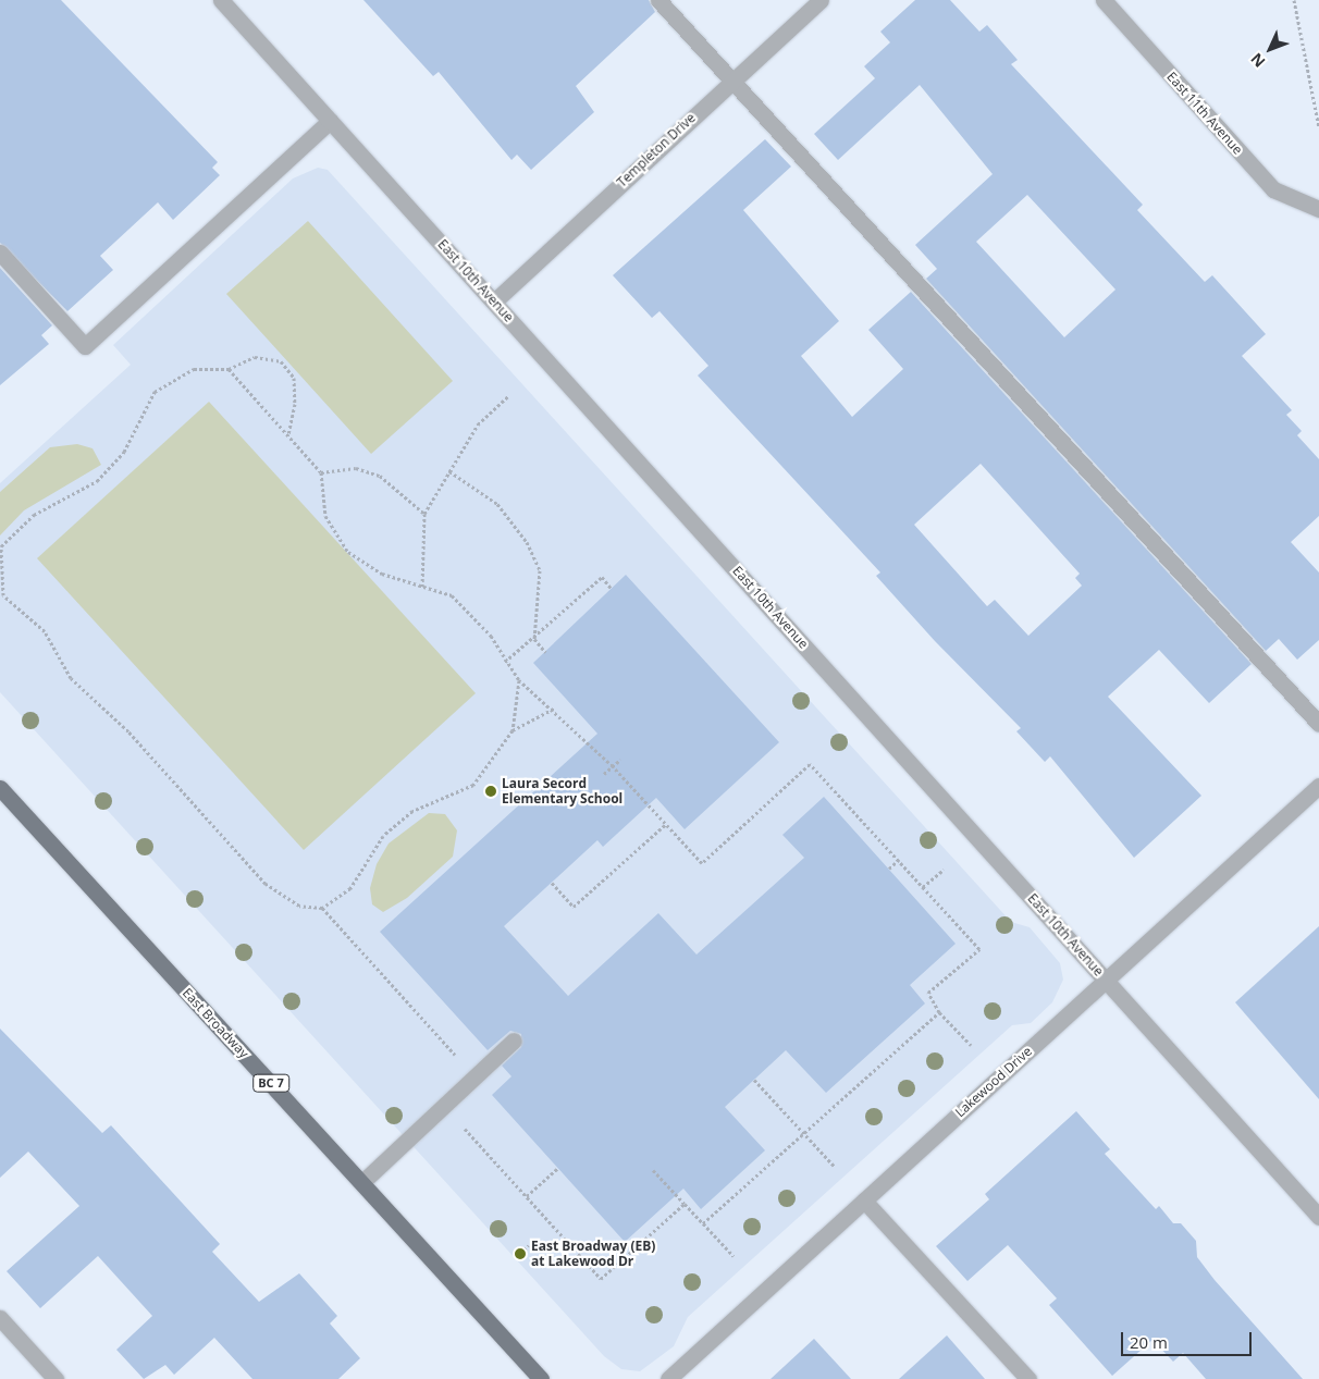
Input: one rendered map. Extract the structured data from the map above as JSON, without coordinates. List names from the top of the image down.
{
  "streets": {
    "main road": ["East Broadway", "BC 7"],
    "street": [
      "East 11th Avenue",
      "Templeton Drive",
      "East 10th Avenue",
      "Lakewood Drive"
    ]
  },
  "crossings": [
    ["Templeton Drive", "East 10th Avenue"],
    ["East 10th Avenue", "Lakewood Drive"]
  ],
  "places": ["Laura Secord Elementary School", "East Broadway (EB) at Lakewood Dr"],
  "scale_bar": "20 m",
  "north": "bottom left"
}
